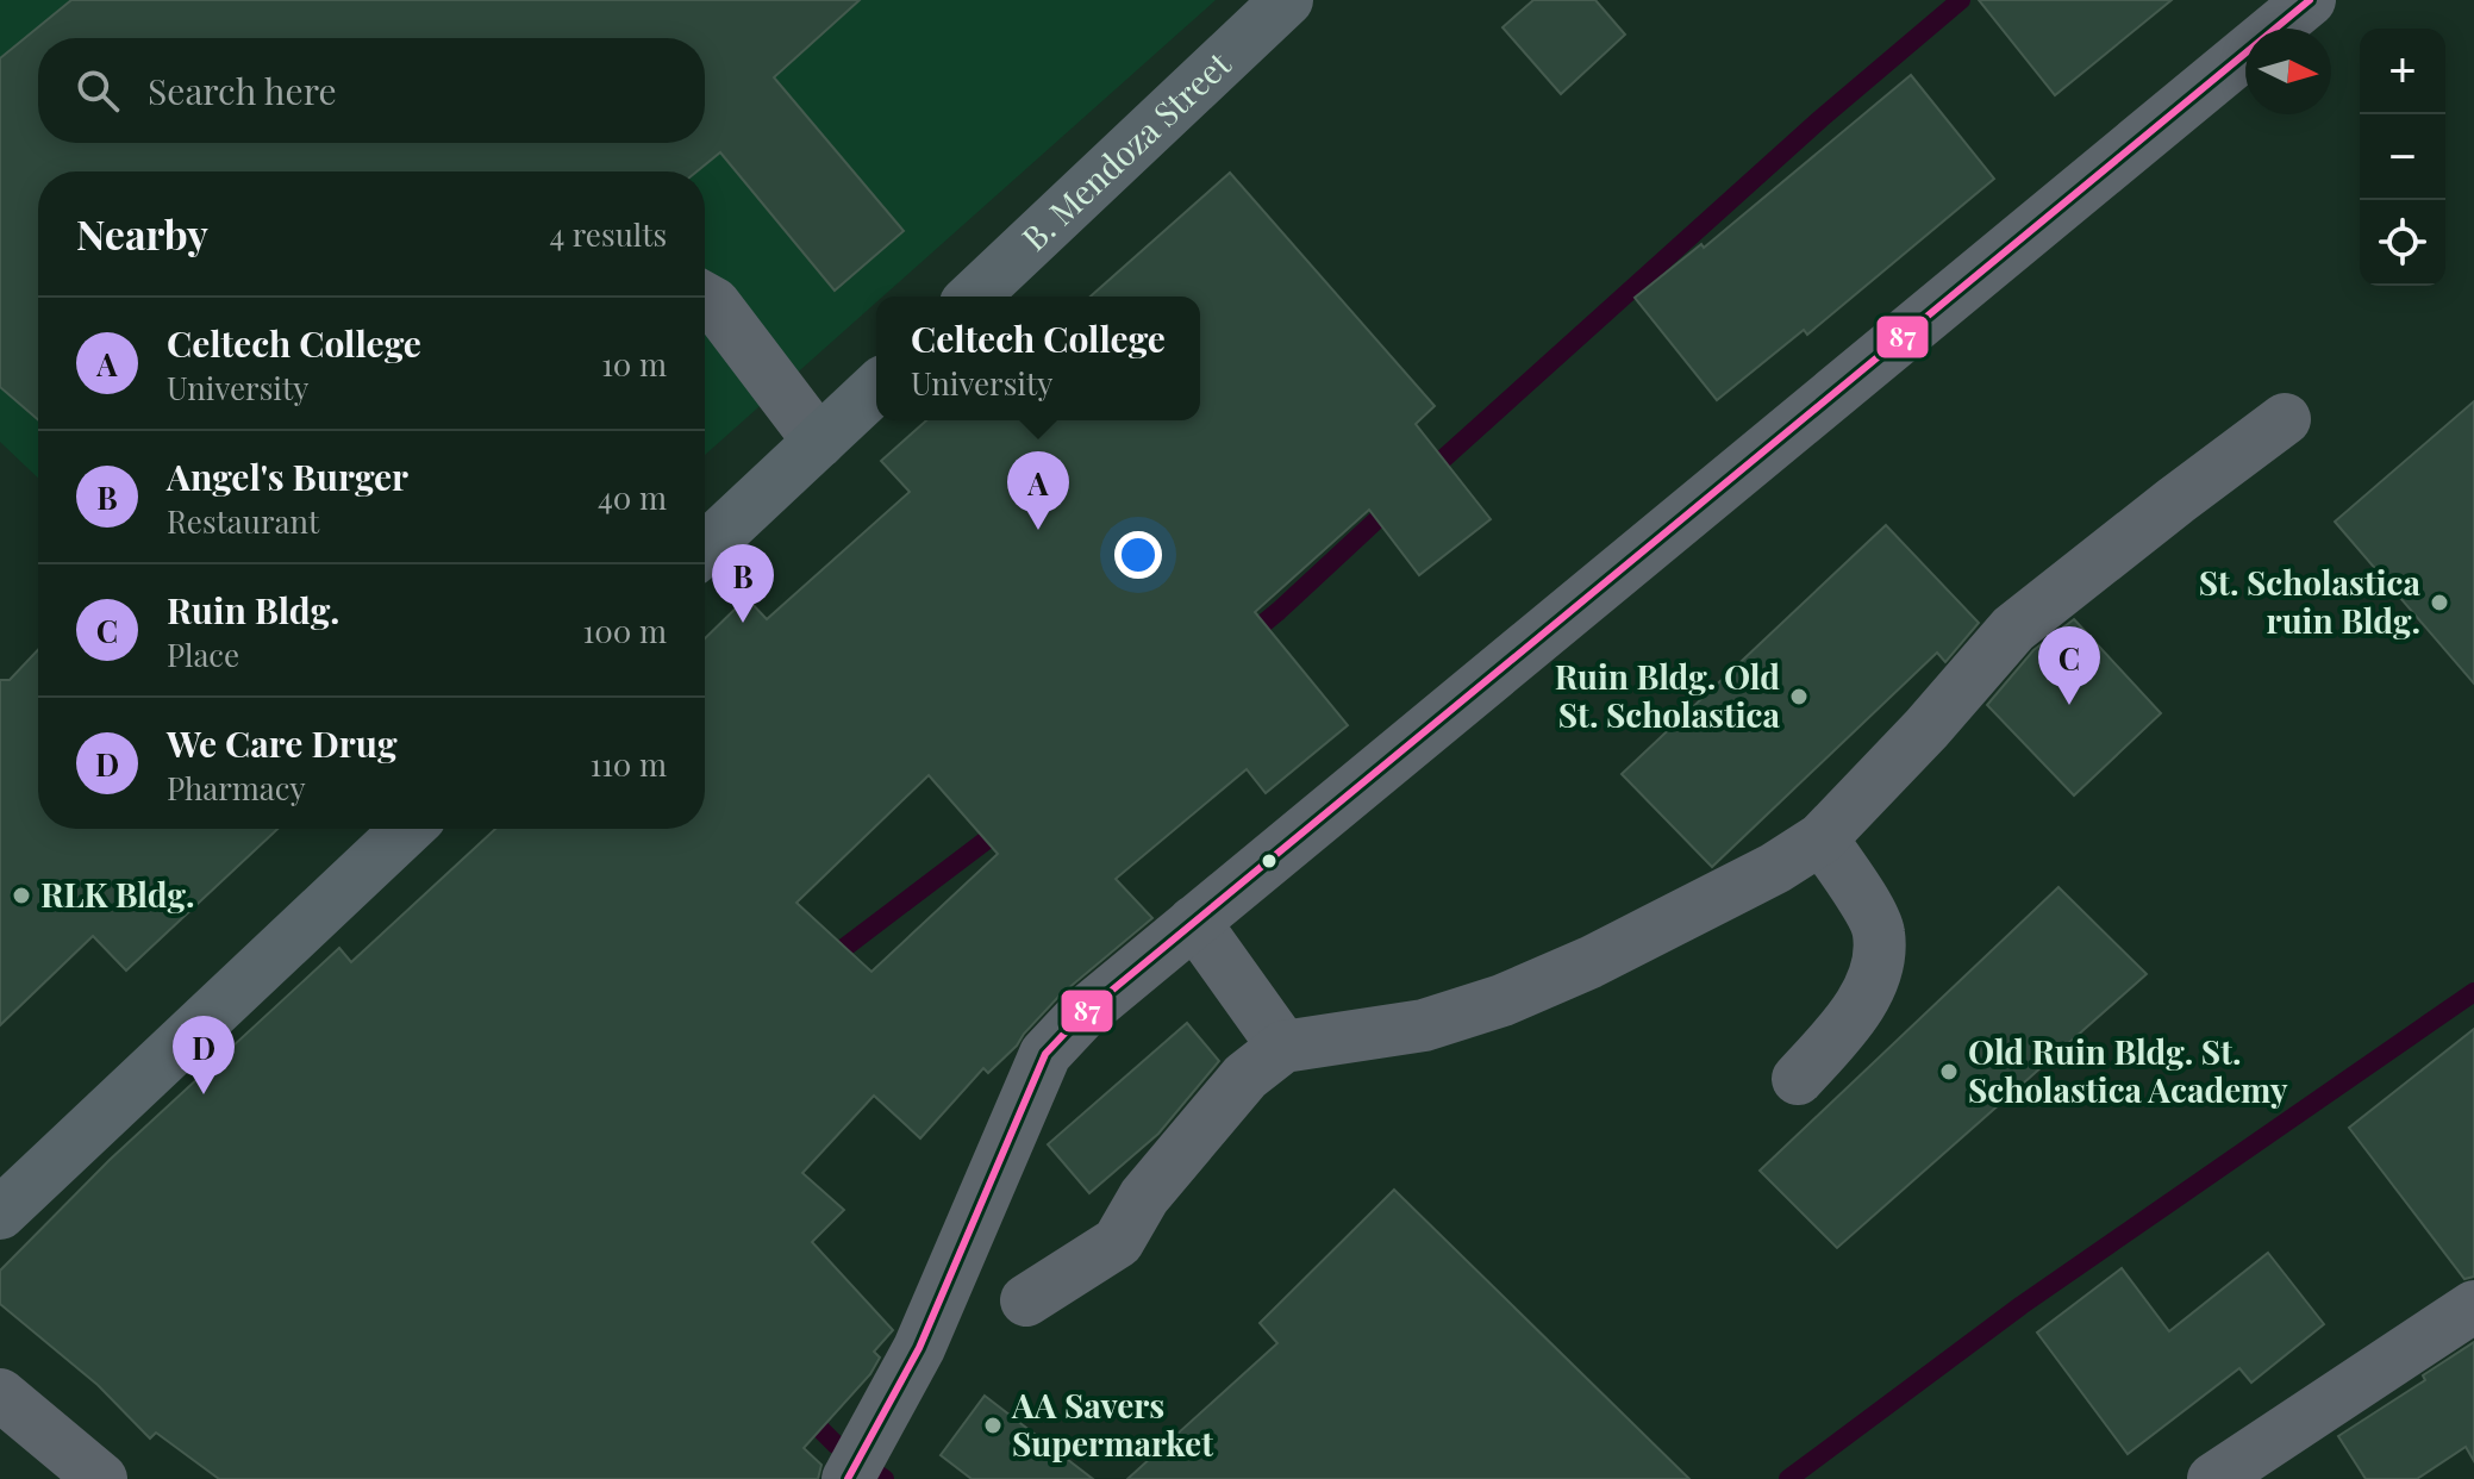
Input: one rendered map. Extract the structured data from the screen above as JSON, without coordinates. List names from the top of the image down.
{
  "streets": {
    "main road": ["B. Mendoza Street"]
  },
  "places": [
    "St. Scholastica ruin Bldg.",
    "Ruin Bldg. Old St. Scholastica",
    "RLK Bldg.",
    "Old Ruin Bldg. St. Scholastica Academy",
    "AA Savers Supermarket"
  ],
  "lines": ["transit line 87"],
  "north": "right",
  "page": {
    "map_buttons": ["+", "−"],
    "search": "Search here",
    "heading": ["Nearby", "4 results"],
    "list": [
      {
        "mark": "A",
        "name": "Celtech College",
        "note": "University",
        "value": "10 m"
      },
      {
        "mark": "B",
        "name": "Angel's Burger",
        "note": "Restaurant",
        "value": "40 m"
      },
      {
        "mark": "C",
        "name": "Ruin Bldg.",
        "note": "Place",
        "value": "100 m"
      },
      {
        "mark": "D",
        "name": "We Care Drug",
        "note": "Pharmacy",
        "value": "110 m"
      }
    ],
    "popup": ["Celtech College", "University"],
    "pins": [
      "A",
      "B",
      "C",
      "D"
    ]
  }
}
